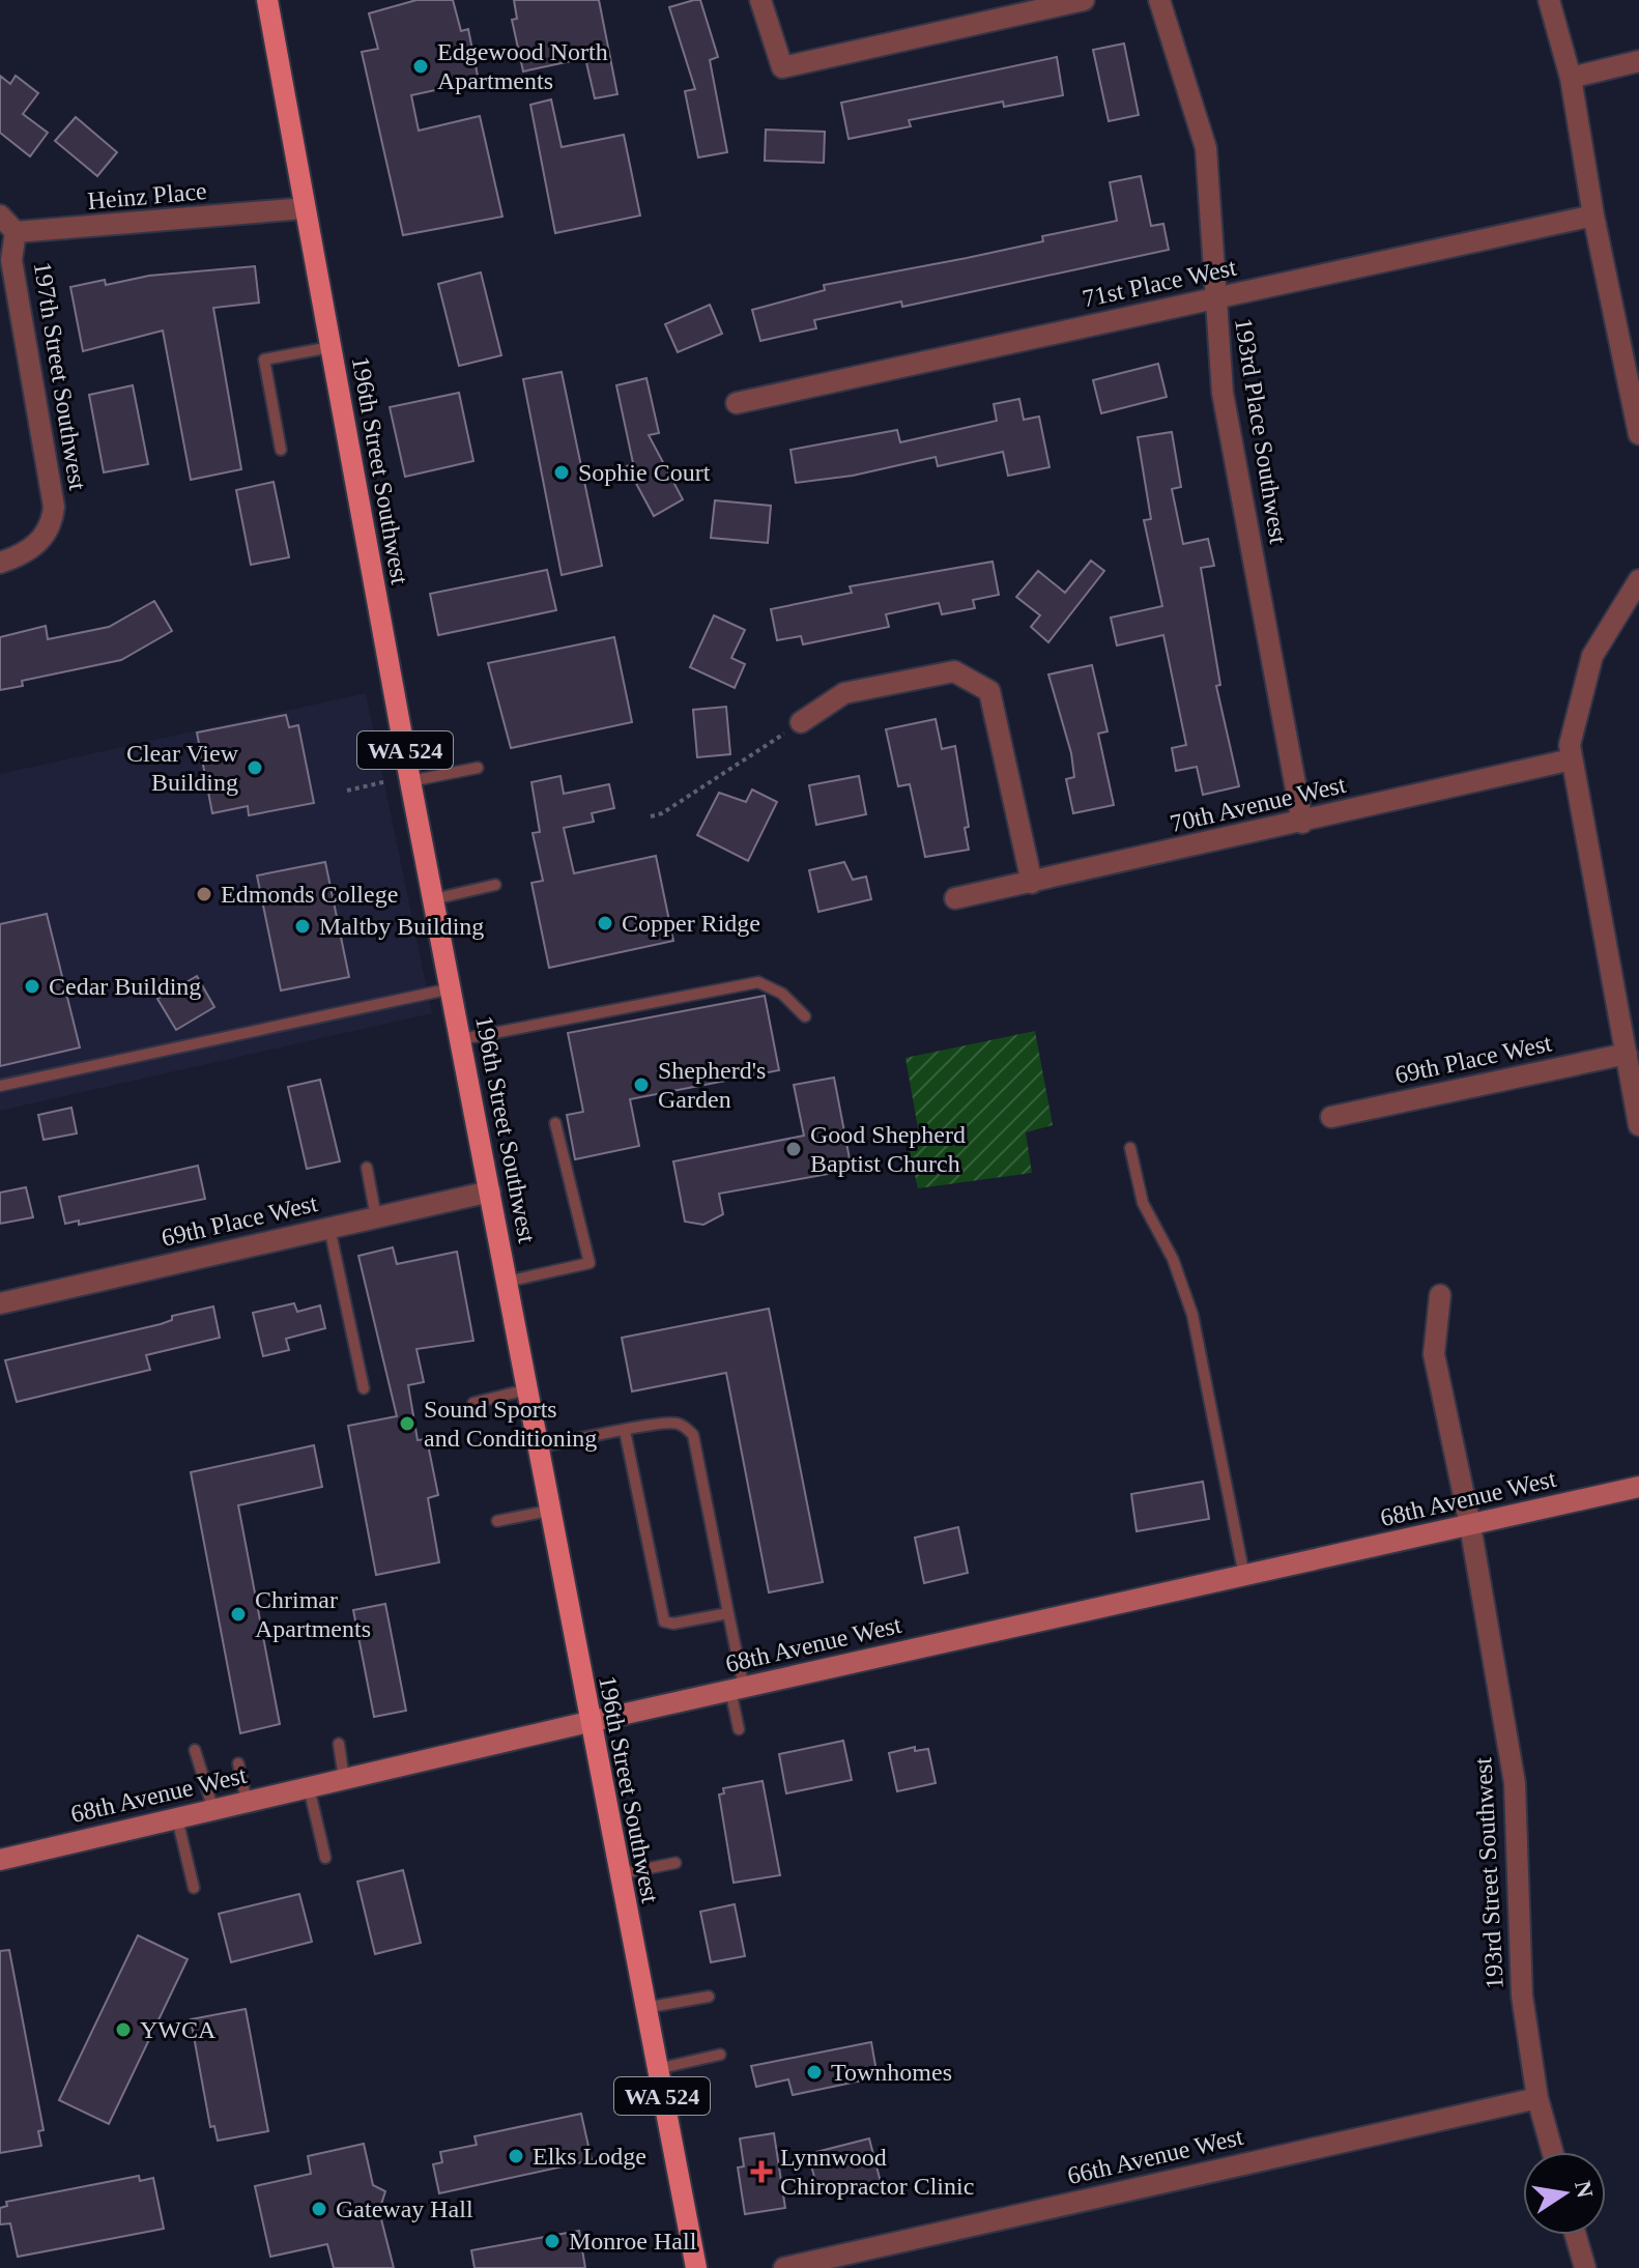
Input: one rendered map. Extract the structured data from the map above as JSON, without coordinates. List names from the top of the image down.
{
  "streets": {
    "main road": ["196th Street Southwest", "WA 524"],
    "street": [
      "Heinz Place",
      "71st Place West",
      "197th Street Southwest",
      "193rd Place Southwest",
      "70th Avenue West",
      "69th Place West",
      "68th Avenue West",
      "193rd Street Southwest",
      "66th Avenue West"
    ]
  },
  "crossings": [
    ["Heinz Place", "197th Street Southwest"],
    ["Heinz Place", "196th Street Southwest"],
    ["71st Place West", "193rd Place Southwest"],
    ["193rd Place Southwest", "70th Avenue West"],
    ["196th Street Southwest", "69th Place West"],
    ["196th Street Southwest", "68th Avenue West"],
    ["68th Avenue West", "193rd Street Southwest"],
    ["193rd Street Southwest", "66th Avenue West"]
  ],
  "places": {
    "other": [
      "Edgewood North Apartments",
      "Sophie Court",
      "Clear View Building",
      "Edmonds College",
      "Copper Ridge",
      "Maltby Building",
      "Cedar Building",
      "Shepherd's Garden",
      "Good Shepherd Baptist Church",
      "Sound Sports and Conditioning",
      "Chrimar Apartments",
      "YWCA",
      "Townhomes",
      "Elks Lodge",
      "Gateway Hall",
      "Monroe Hall"
    ],
    "health": ["Lynnwood Chiropractor Clinic"]
  },
  "north": "right"
}
